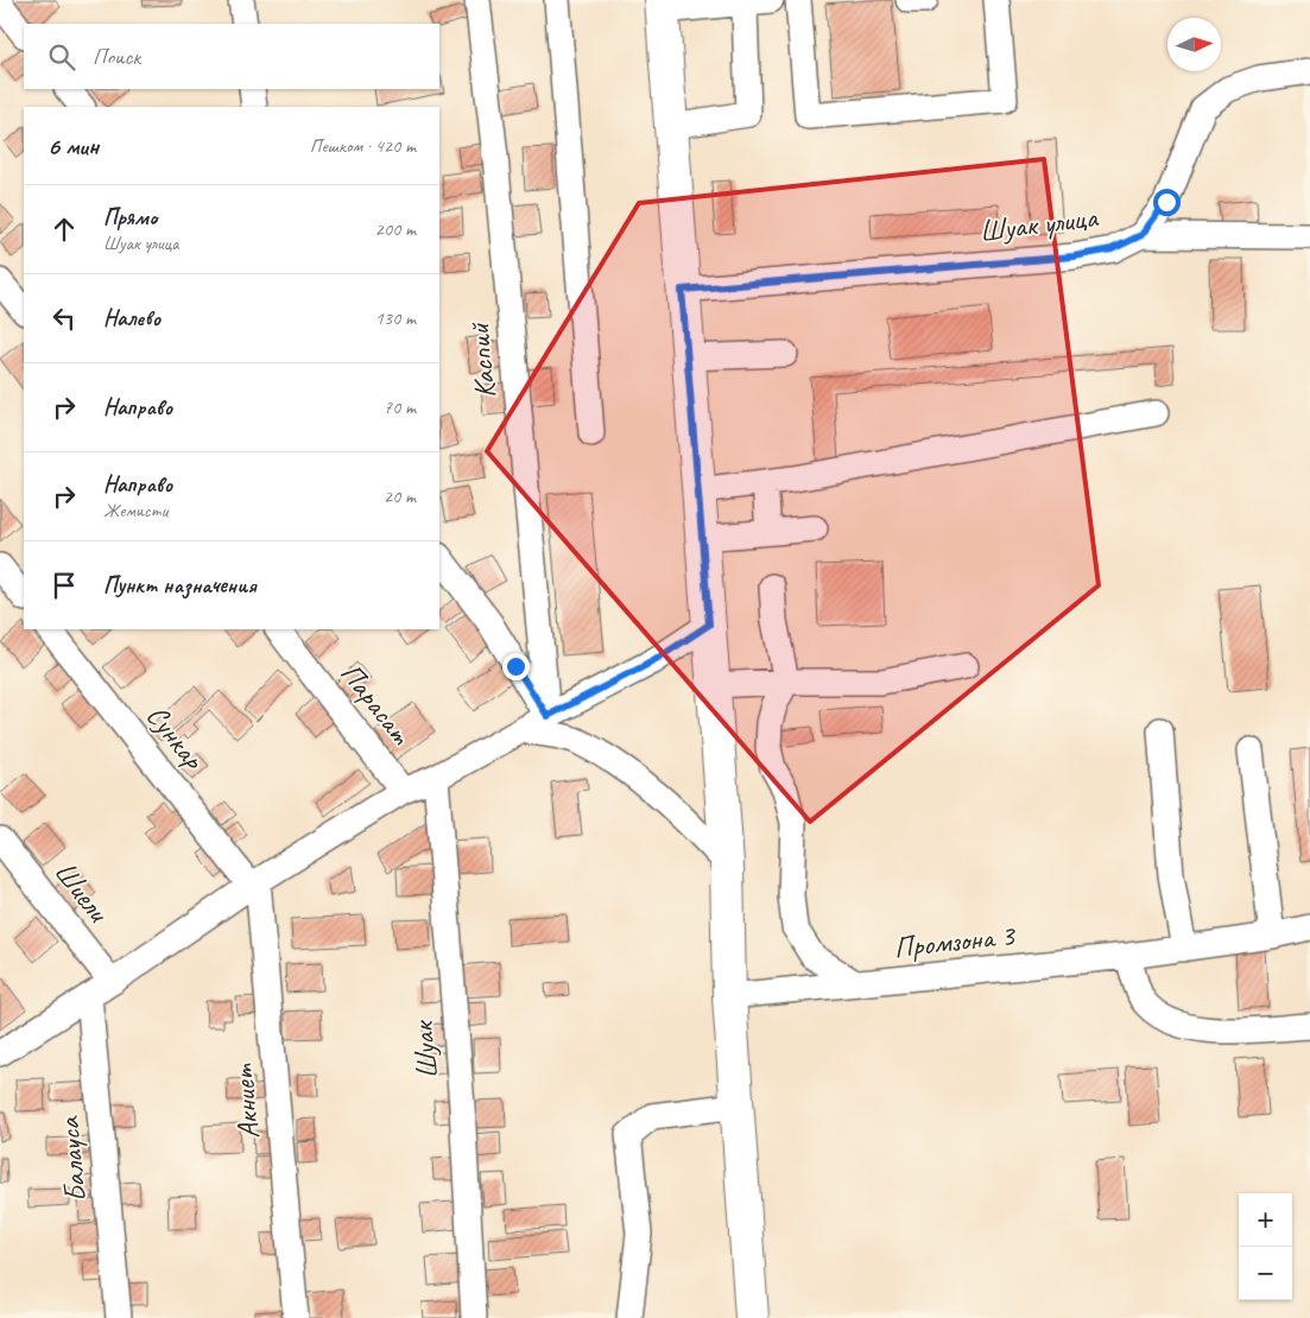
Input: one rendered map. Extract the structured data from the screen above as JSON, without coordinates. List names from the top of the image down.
{
  "streets": {
    "street": [
      "Шуак улица",
      "Каспий",
      "Парасат",
      "Сункар",
      "Шиели",
      "Промзона 3",
      "Шуак",
      "Акниет",
      "Балауса"
    ]
  },
  "crossings": [
    ["Сункар", "Акниет"]
  ],
  "north": "right",
  "page": {
    "search": "Поиск",
    "heading": ["6 мин", "Пешком · 420 m"],
    "list": [
      ["Прямо", "Шуак улица", "200 m"],
      ["Налево", "130 m"],
      ["Направо", "70 m"],
      ["Направо", "Жемисти", "20 m"],
      "Пункт назначения"
    ],
    "map_buttons": ["+", "−"]
  }
}
